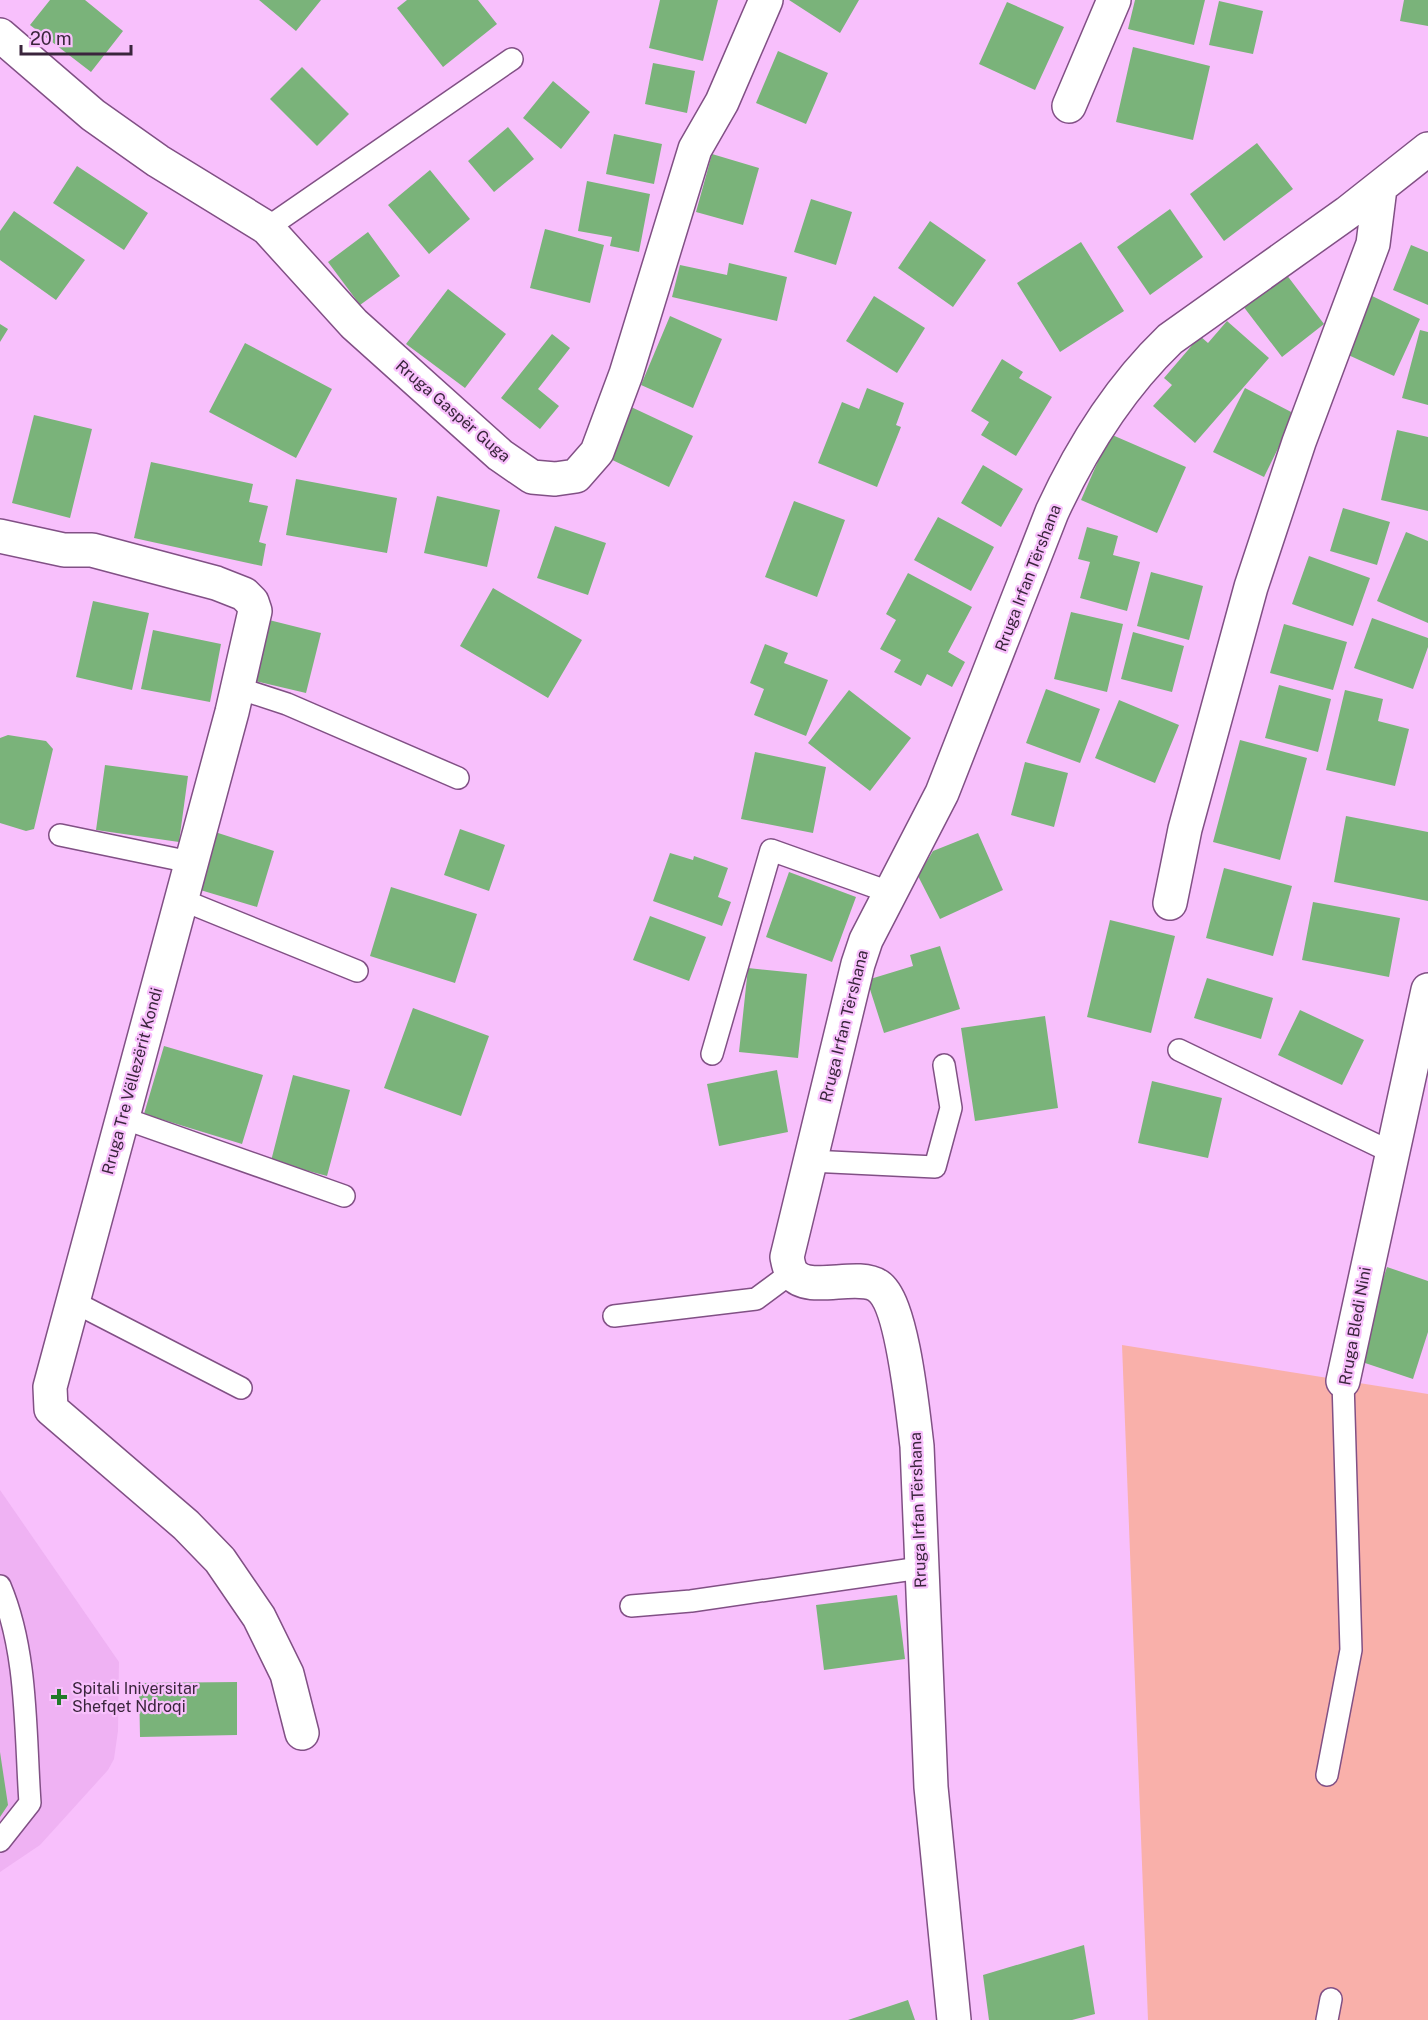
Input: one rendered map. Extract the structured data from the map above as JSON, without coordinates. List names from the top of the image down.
{
  "streets": {
    "street": [
      "Rruga Gaspër Guga",
      "Rruga Irfan Tërshana",
      "Rruga Tre Vëllezërit Kondi",
      "Rruga Bledi Nini"
    ]
  },
  "places": {
    "health": ["Spitali Iniversitar Shefqet Ndroqi"]
  },
  "scale_bar": "20 m"
}
